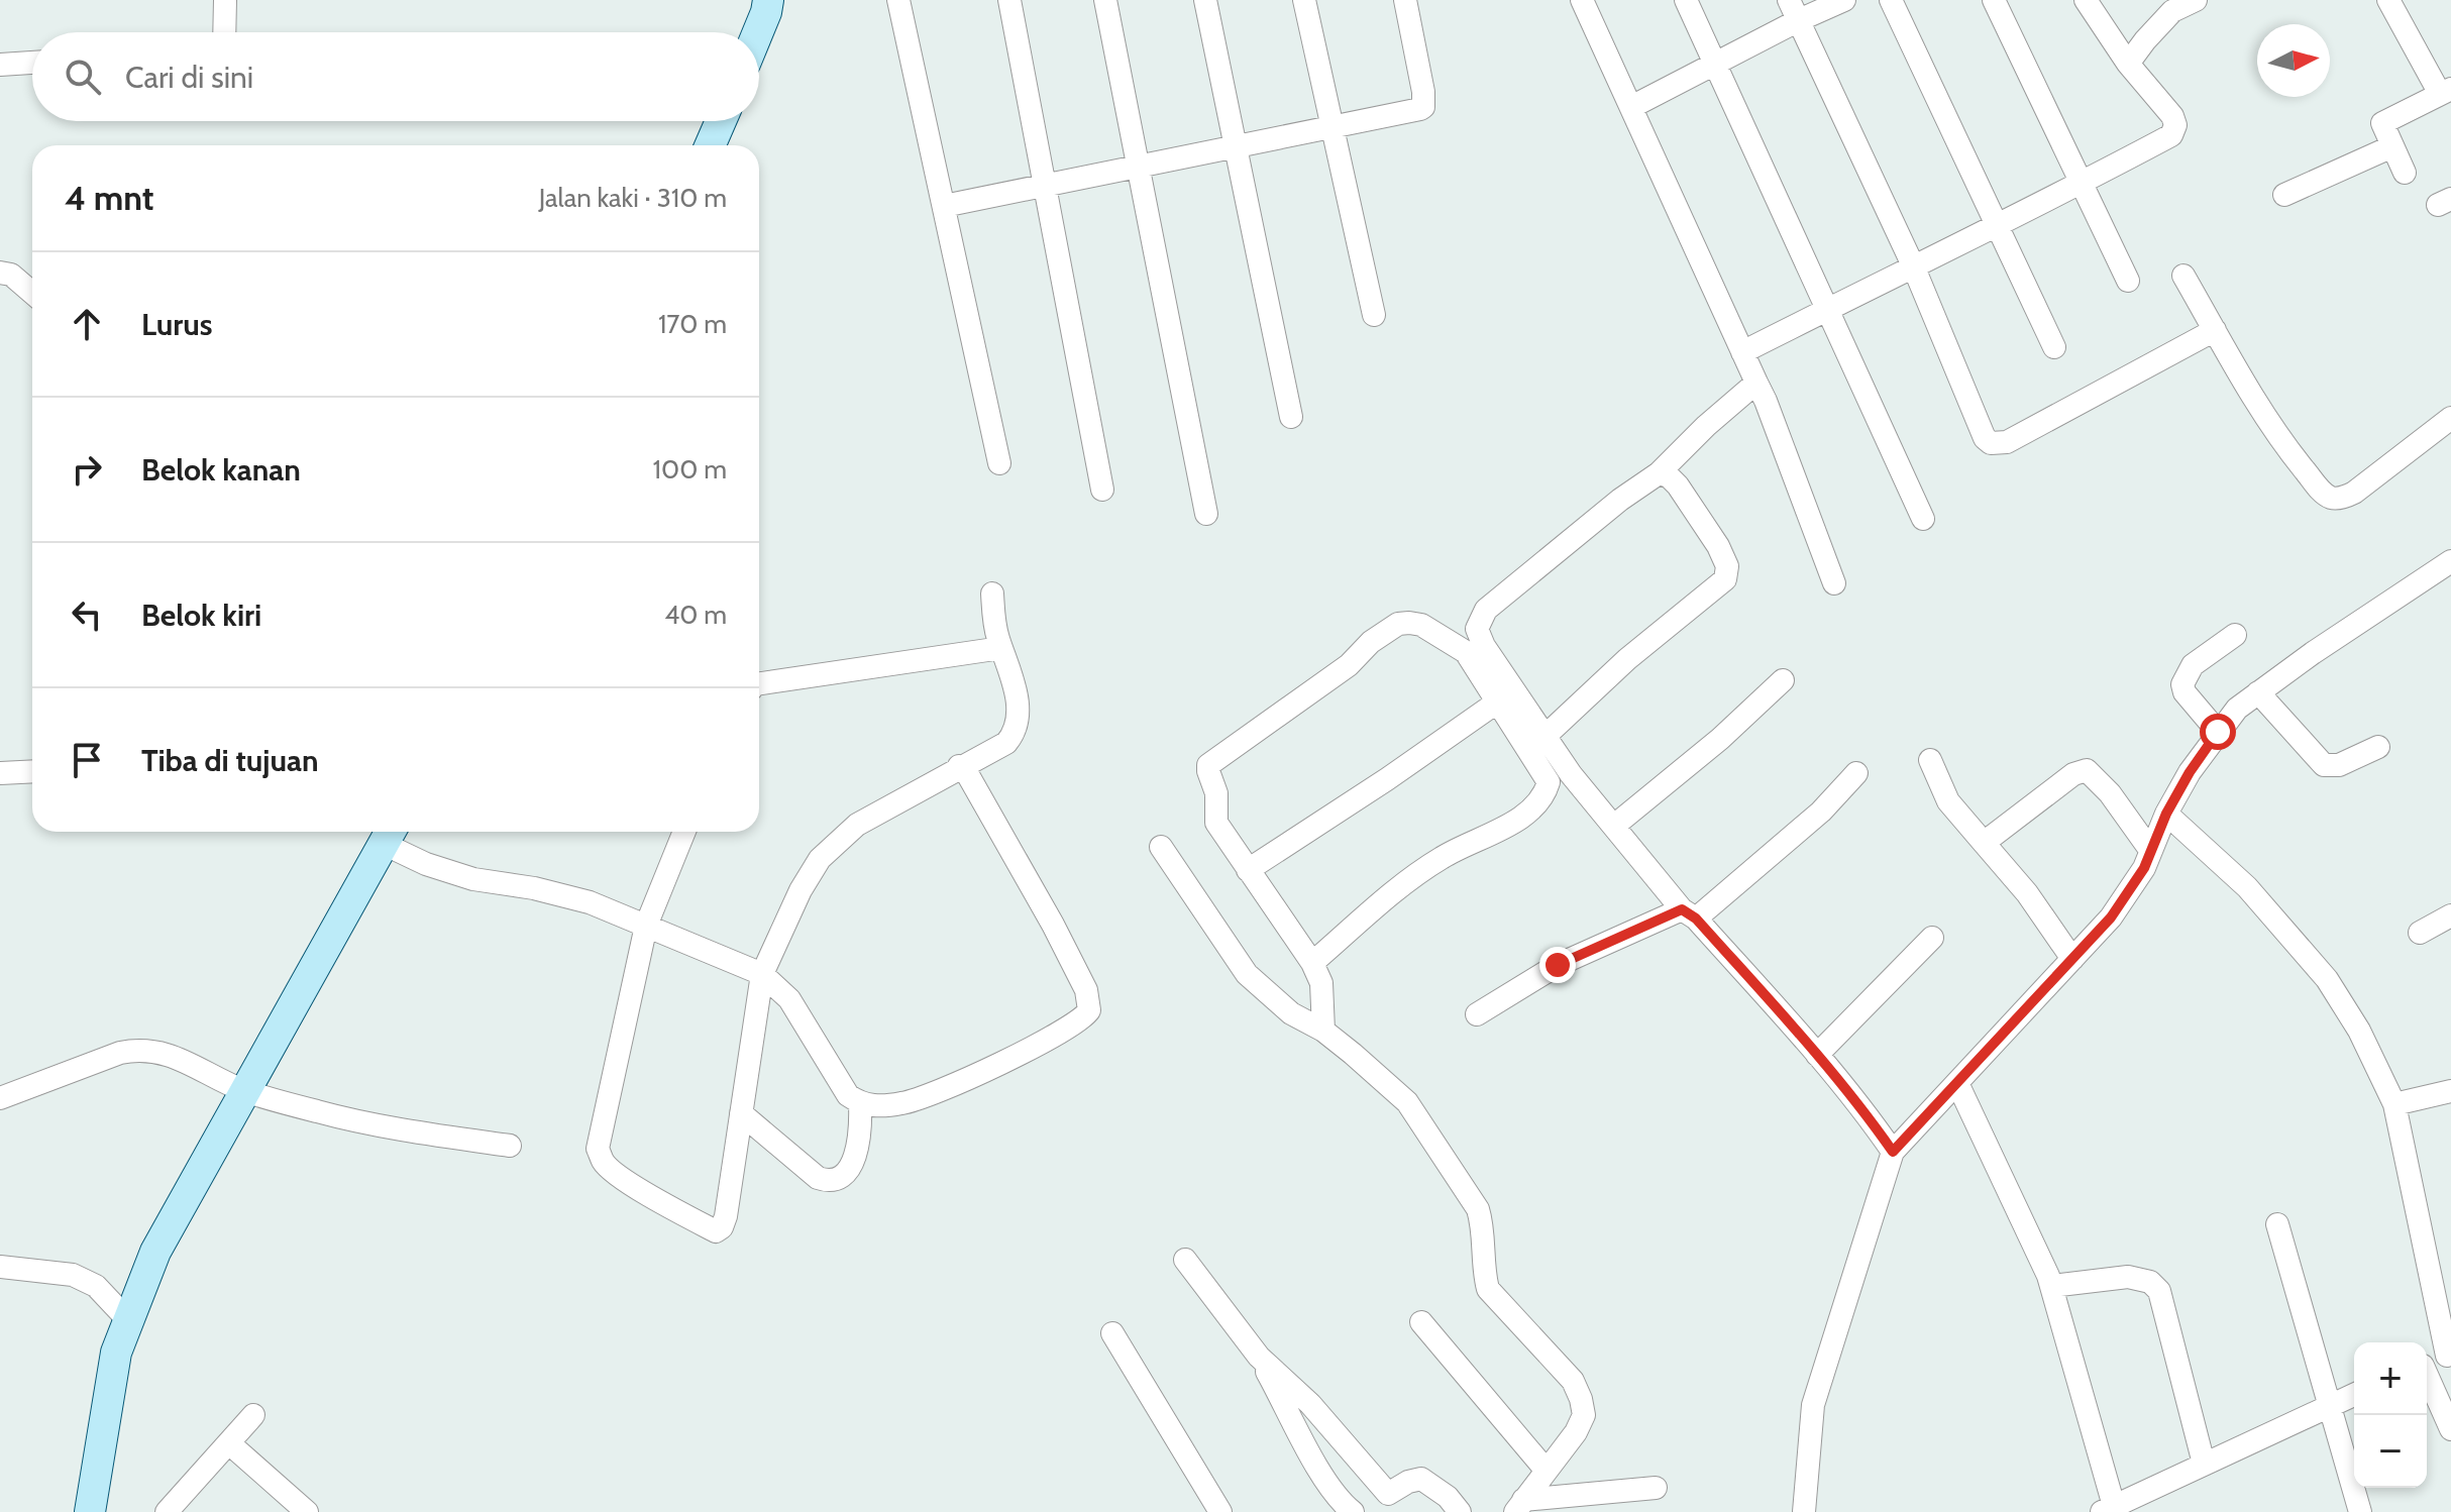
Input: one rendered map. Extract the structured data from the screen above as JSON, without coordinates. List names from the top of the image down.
{
  "north": "right",
  "page": {
    "search": "Cari di sini",
    "heading": ["4 mnt", "Jalan kaki · 310 m"],
    "list": [
      ["Lurus", "170 m"],
      ["Belok kanan", "100 m"],
      ["Belok kiri", "40 m"],
      "Tiba di tujuan"
    ],
    "map_buttons": ["+", "−"]
  }
}
